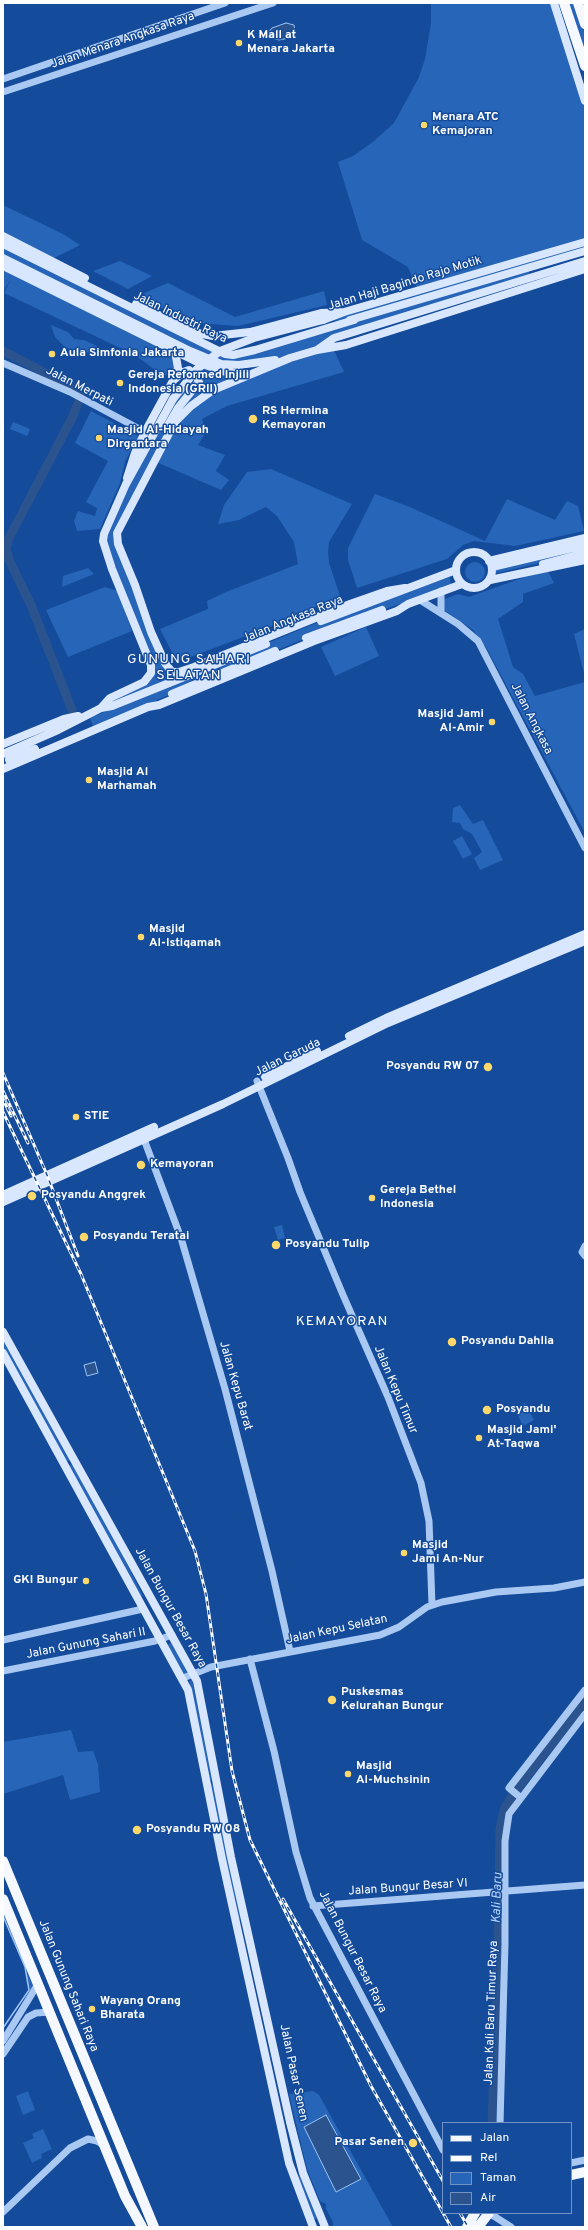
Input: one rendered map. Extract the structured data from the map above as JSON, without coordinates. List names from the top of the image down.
{
  "streets": {
    "main road": [
      "Jalan Haji Bagindo Rajo Motik",
      "Jalan Industri Raya",
      "Jalan Angkasa Raya",
      "Jalan Garuda",
      "Jalan Bungur Besar Raya",
      "Jalan Gunung Sahari Raya",
      "Jalan Pasar Senen"
    ],
    "street": [
      "Jalan Menara Angkasa Raya",
      "Jalan Merpati",
      "Jalan Angkasa",
      "Jalan Kepu Barat",
      "Jalan Kepu Timur",
      "Jalan Kepu Selatan",
      "Jalan Gunung Sahari II",
      "Jalan Bungur Besar VI",
      "Jalan Kali Baru Timur Raya"
    ]
  },
  "crossings": [
    ["Jalan Haji Bagindo Rajo Motik", "Jalan Industri Raya"],
    ["Jalan Angkasa Raya", "Jalan Angkasa"],
    ["Jalan Garuda", "Jalan Kepu Barat"],
    ["Jalan Garuda", "Jalan Kepu Timur"],
    ["Jalan Kepu Barat", "Jalan Kepu Selatan"],
    ["Jalan Kepu Timur", "Jalan Kepu Selatan"],
    ["Jalan Bungur Besar Raya", "Jalan Kepu Selatan"],
    ["Jalan Bungur Besar Raya", "Jalan Gunung Sahari II"],
    ["Jalan Bungur Besar Raya", "Jalan Bungur Besar VI"],
    ["Jalan Bungur Besar Raya", "Jalan Pasar Senen"],
    ["Jalan Bungur Besar VI", "Jalan Kali Baru Timur Raya"]
  ],
  "districts": ["GUNUNG SAHARI SELATAN", "KEMAYORAN"],
  "water": ["Kali Baru"],
  "places": [
    "K Mall at Menara Jakarta",
    "Menara ATC Kemajoran",
    "Aula Simfonia Jakarta",
    "Gereja Reformed Injili Indonesia (GRII)",
    "RS Hermina Kemayoran",
    "Masjid Al-Hidayah Dirgantara",
    "Masjid Jami Al-Amir",
    "Masjid Al Marhamah",
    "Masjid Al-Istiqamah",
    "Posyandu RW 07",
    "STIE",
    "Kemayoran",
    "Posyandu Anggrek",
    "Gereja Bethel Indonesia",
    "Posyandu Teratai",
    "Posyandu Tulip",
    "Posyandu Dahlia",
    "Posyandu",
    "Masjid Jami' At-Taqwa",
    "Masjid Jami An-Nur",
    "GKI Bungur",
    "Puskesmas Kelurahan Bungur",
    "Masjid Al-Muchsinin",
    "Posyandu RW 08",
    "Wayang Orang Bharata",
    "Pasar Senen"
  ],
  "legend": [
    "Jalan",
    "Rel",
    "Taman",
    "Air"
  ]
}
